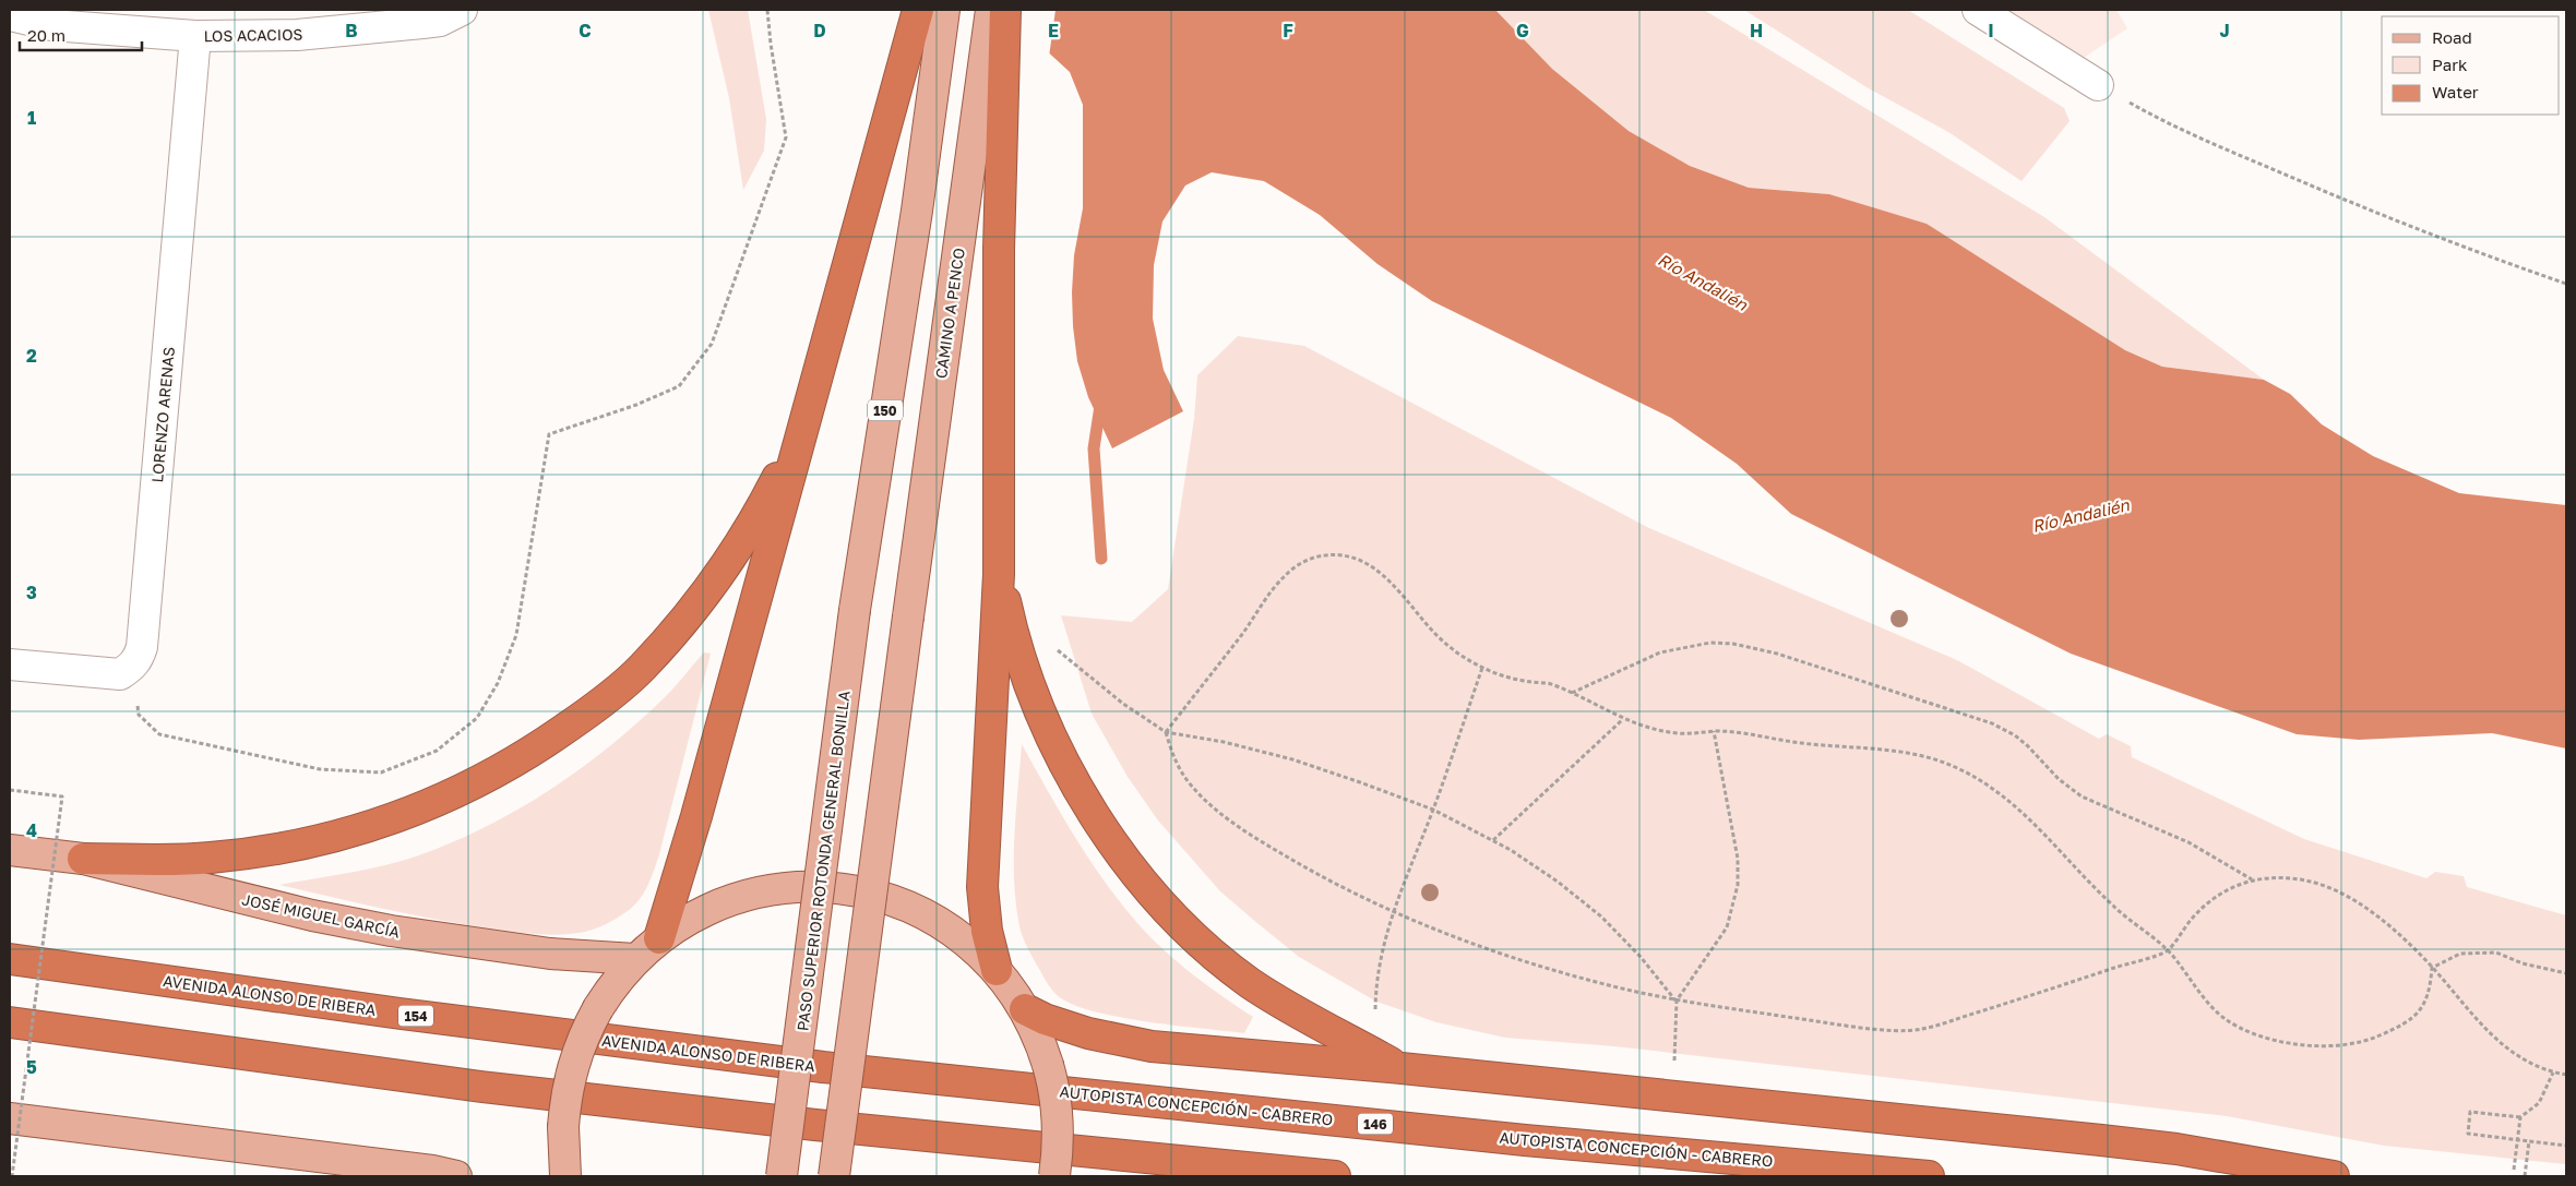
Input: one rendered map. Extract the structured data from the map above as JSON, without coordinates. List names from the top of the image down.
{
  "streets": {
    "highway": [
      "AVENIDA ALONSO DE RIBERA",
      "154",
      "AUTOPISTA CONCEPCIÓN - CABRERO",
      "146"
    ],
    "main road": [
      "CAMINO A PENCO",
      "150",
      "PASO SUPERIOR ROTONDA GENERAL BONILLA",
      "JOSÉ MIGUEL GARCÍA"
    ],
    "street": ["LOS ACACIOS", "LORENZO ARENAS"]
  },
  "crossings": [
    ["LOS ACACIOS", "LORENZO ARENAS"],
    ["AVENIDA ALONSO DE RIBERA", "AUTOPISTA CONCEPCIÓN - CABRERO"]
  ],
  "water": ["Río Andalién"],
  "legend": ["Road", "Park", "Water"],
  "scale_bar": "20 m",
  "grid": {
    "columns": [
      "B",
      "C",
      "D",
      "E",
      "F",
      "G",
      "H",
      "I",
      "J"
    ],
    "rows": [
      "1",
      "2",
      "3",
      "4",
      "5"
    ]
  }
}
